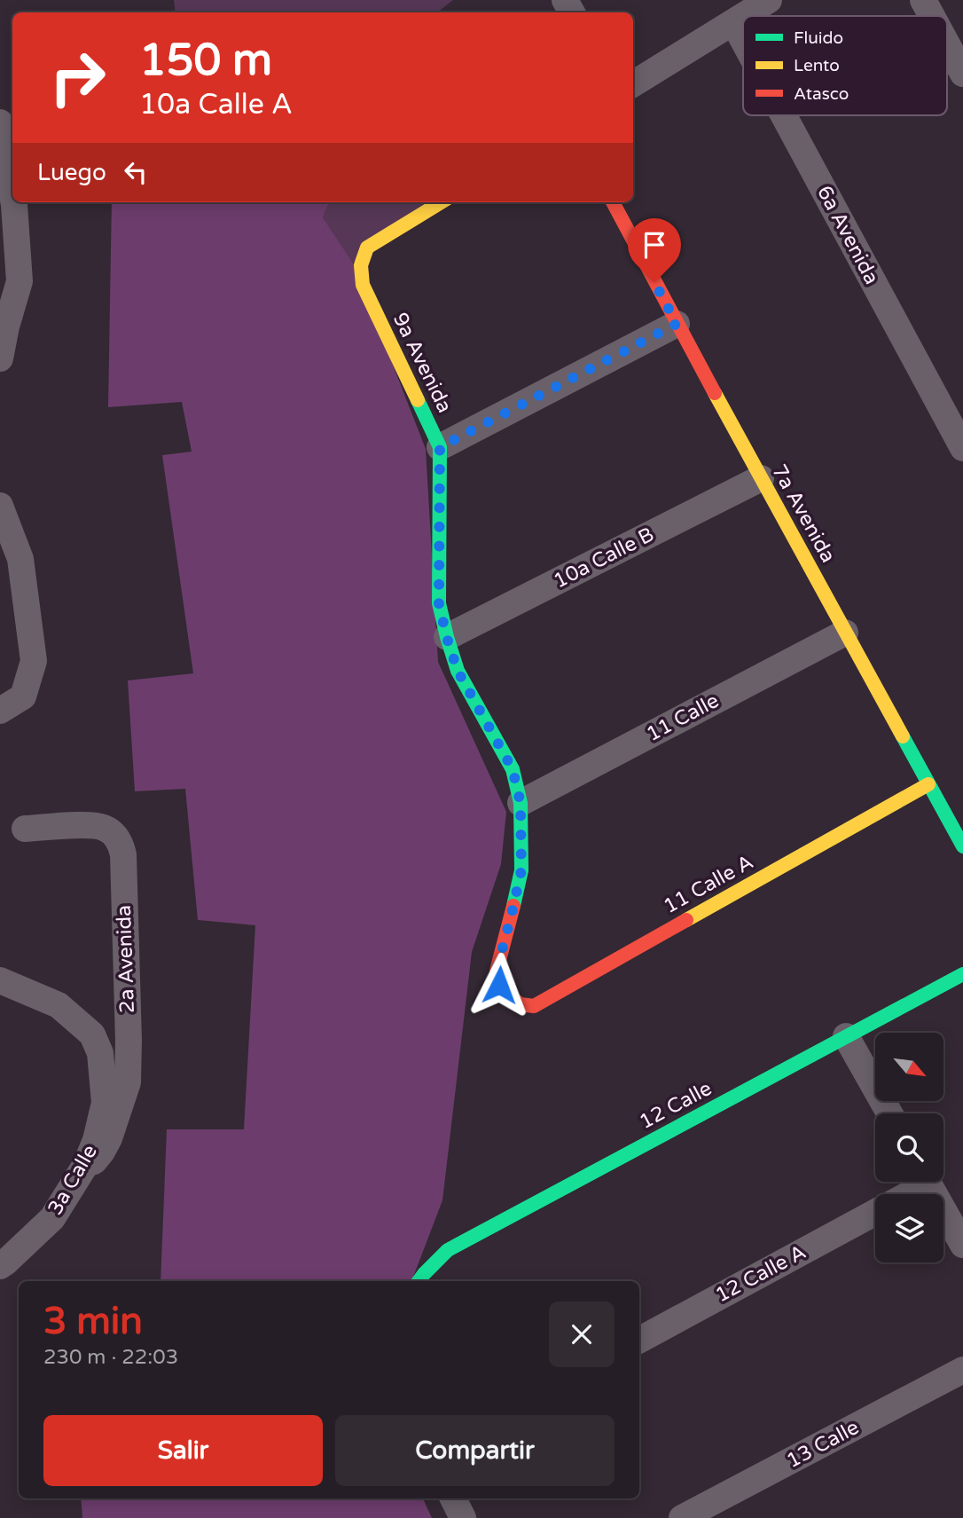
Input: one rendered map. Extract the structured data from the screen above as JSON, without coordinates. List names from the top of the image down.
{
  "streets": {
    "street": [
      "6a Avenida",
      "9a Avenida",
      "7a Avenida",
      "10a Calle B",
      "11 Calle",
      "11 Calle A",
      "2a Avenida",
      "12 Calle",
      "3a Calle",
      "12 Calle A",
      "13 Calle"
    ]
  },
  "crossings": [
    ["9a Avenida", "10a Calle B"],
    ["9a Avenida", "11 Calle"],
    ["9a Avenida", "11 Calle A"],
    ["7a Avenida", "10a Calle B"],
    ["7a Avenida", "11 Calle"],
    ["7a Avenida", "11 Calle A"],
    ["2a Avenida", "3a Calle"]
  ],
  "legend": ["Fluido", "Lento", "Atasco"],
  "north": "bottom right",
  "page": {
    "turn": ["150 m", "10a Calle A"],
    "then": "Luego",
    "heading": ["3 min", "230 m · 22:03"],
    "buttons": ["Salir", "Compartir"]
  }
}
